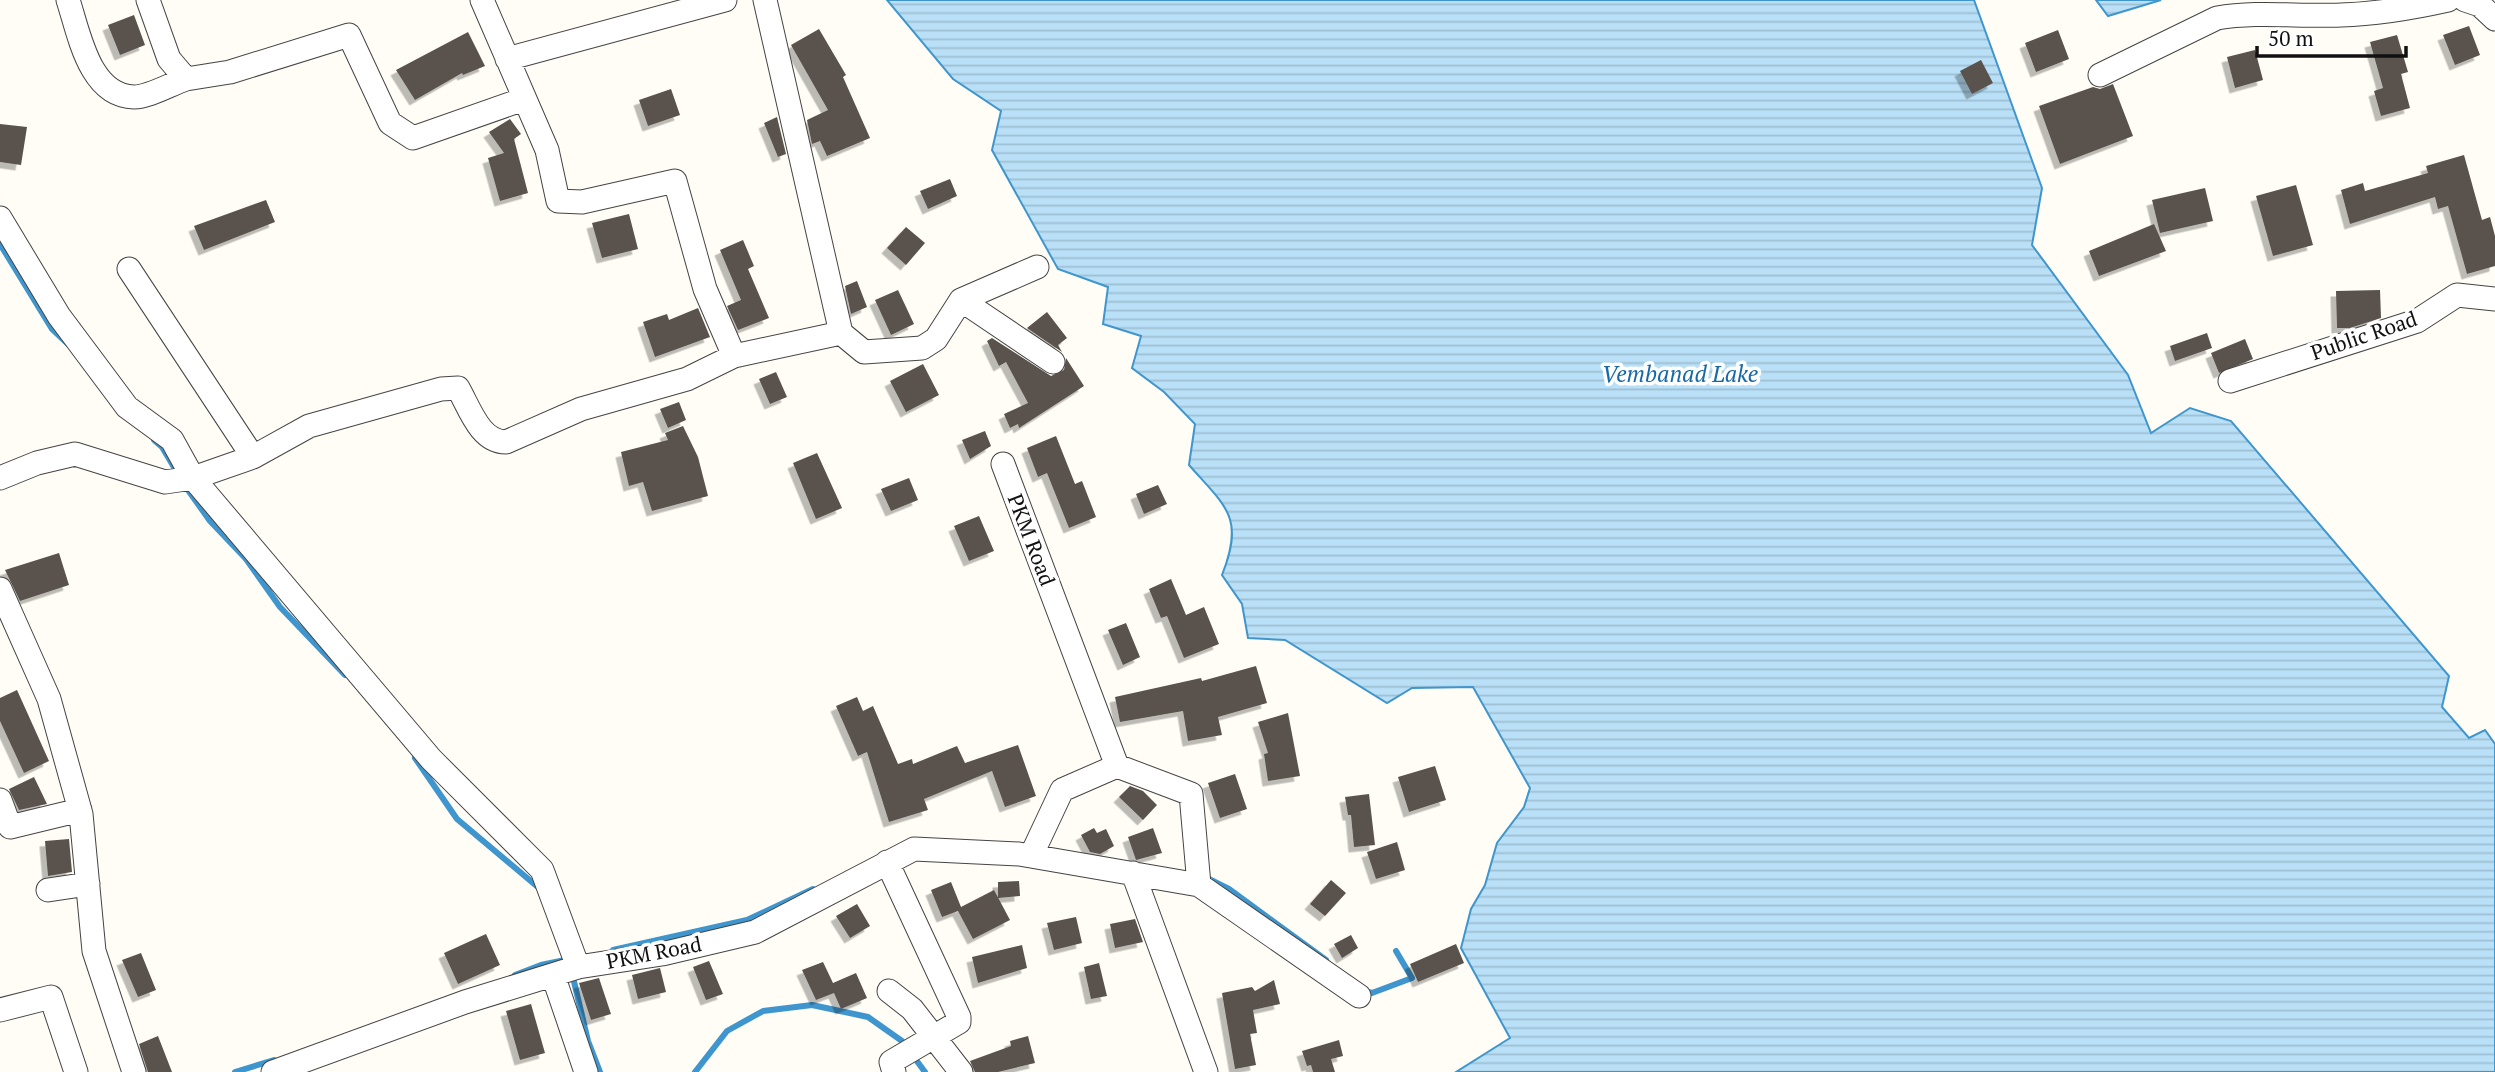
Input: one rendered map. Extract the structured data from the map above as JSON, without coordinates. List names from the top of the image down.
{
  "streets": {
    "street": ["Public Road", "PKM Road"]
  },
  "water": ["Vembanad Lake"],
  "scale_bar": "50 m"
}
